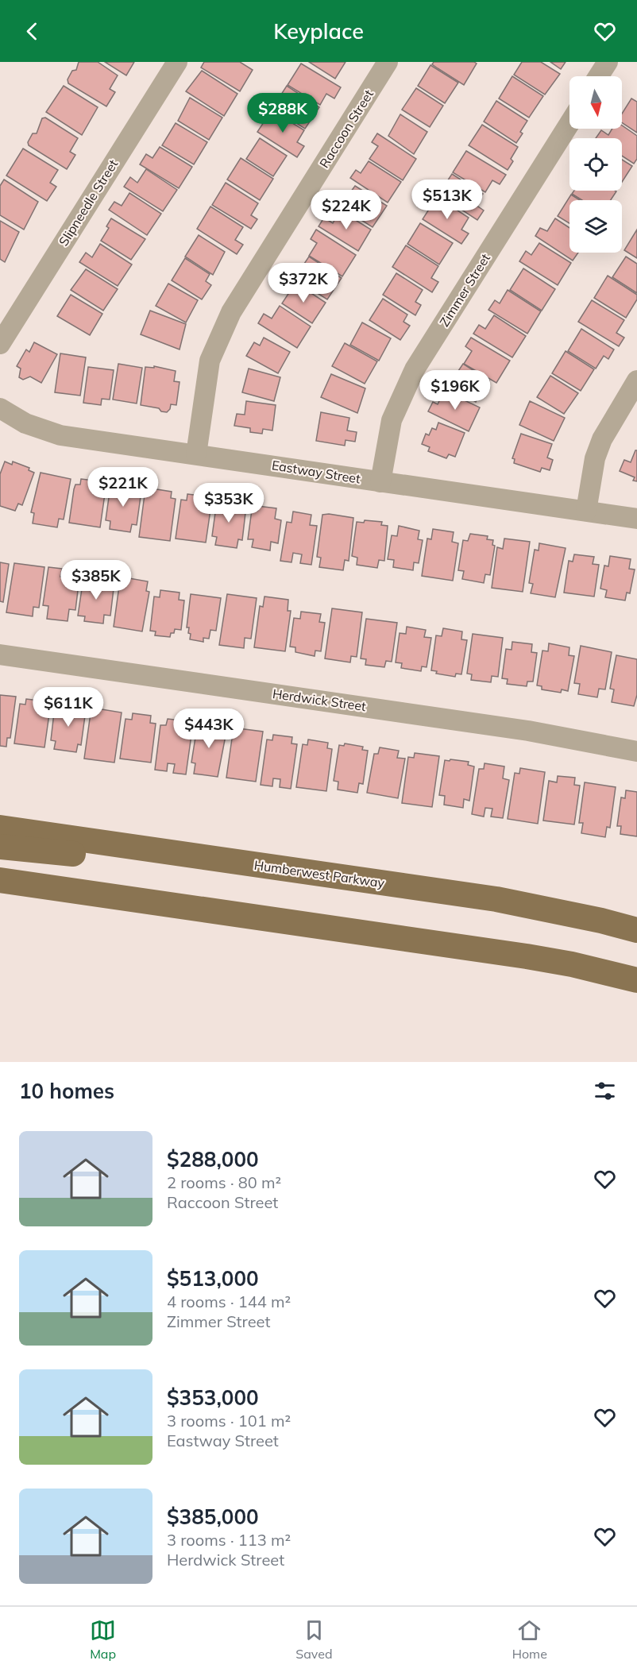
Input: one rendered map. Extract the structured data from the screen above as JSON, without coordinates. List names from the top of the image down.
{
  "streets": {
    "main road": ["Humberwest Parkway"],
    "street": [
      "Raccoon Street",
      "Slipneedle Street",
      "Zimmer Street",
      "Eastway Street",
      "Herdwick Street"
    ]
  },
  "crossings": [
    ["Raccoon Street", "Eastway Street"],
    ["Zimmer Street", "Eastway Street"]
  ],
  "north": "bottom",
  "page": {
    "header": "Keyplace",
    "price": [
      "$288K",
      "$513K",
      "$224K",
      "$372K",
      "$196K",
      "$221K",
      "$353K",
      "$385K",
      "$611K",
      "$443K"
    ],
    "heading": "10 homes",
    "list": [
      {
        "name": "$288,000",
        "note": "2 rooms · 80 m² · Raccoon Street"
      },
      {
        "name": "$513,000",
        "note": "4 rooms · 144 m² · Zimmer Street"
      },
      {
        "name": "$353,000",
        "note": "3 rooms · 101 m² · Eastway Street"
      },
      {
        "name": "$385,000",
        "note": "3 rooms · 113 m² · Herdwick Street"
      }
    ],
    "tabs": ["Map", "Saved", "Home"]
  }
}
